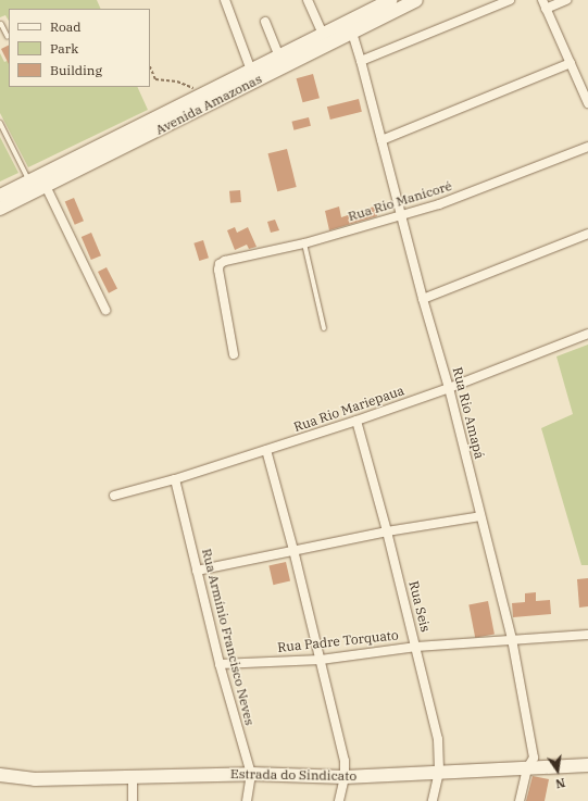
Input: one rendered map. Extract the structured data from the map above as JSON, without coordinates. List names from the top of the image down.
{
  "streets": {
    "street": [
      "Avenida Amazonas",
      "Rua Rio Manicoré",
      "Rua Rio Mariepaua",
      "Rua Rio Amapá",
      "Rua Seis",
      "Rua Armínio Francisco Neves",
      "Rua Padre Torquato",
      "Estrada do Sindicato"
    ]
  },
  "crossings": [
    ["Avenida Amazonas", "Rua Rio Amapá"],
    ["Rua Rio Manicoré", "Rua Rio Amapá"],
    ["Rua Rio Mariepaua", "Rua Rio Amapá"],
    ["Rua Rio Mariepaua", "Rua Seis"],
    ["Rua Rio Mariepaua", "Rua Armínio Francisco Neves"],
    ["Rua Rio Amapá", "Rua Padre Torquato"],
    ["Rua Rio Amapá", "Estrada do Sindicato"],
    ["Rua Seis", "Rua Padre Torquato"],
    ["Rua Seis", "Estrada do Sindicato"],
    ["Rua Armínio Francisco Neves", "Rua Padre Torquato"],
    ["Rua Armínio Francisco Neves", "Estrada do Sindicato"]
  ],
  "legend": ["Road", "Park", "Building"],
  "north": "bottom"
}
